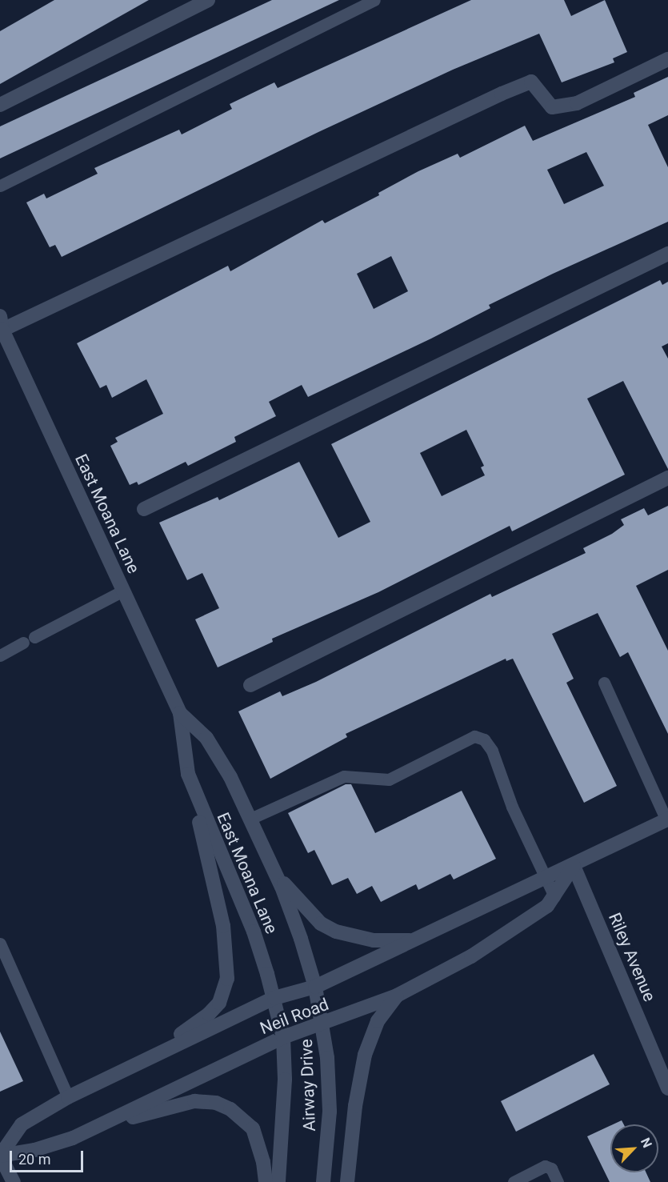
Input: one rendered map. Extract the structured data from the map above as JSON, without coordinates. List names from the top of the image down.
{
  "streets": {
    "street": [
      "East Moana Lane",
      "Riley Avenue",
      "Neil Road",
      "Airway Drive"
    ]
  },
  "crossings": [
    ["East Moana Lane", "Neil Road"],
    ["East Moana Lane", "Airway Drive"],
    ["Riley Avenue", "Neil Road"],
    ["Neil Road", "Airway Drive"]
  ],
  "scale_bar": "20 m",
  "north": "top right"
}
